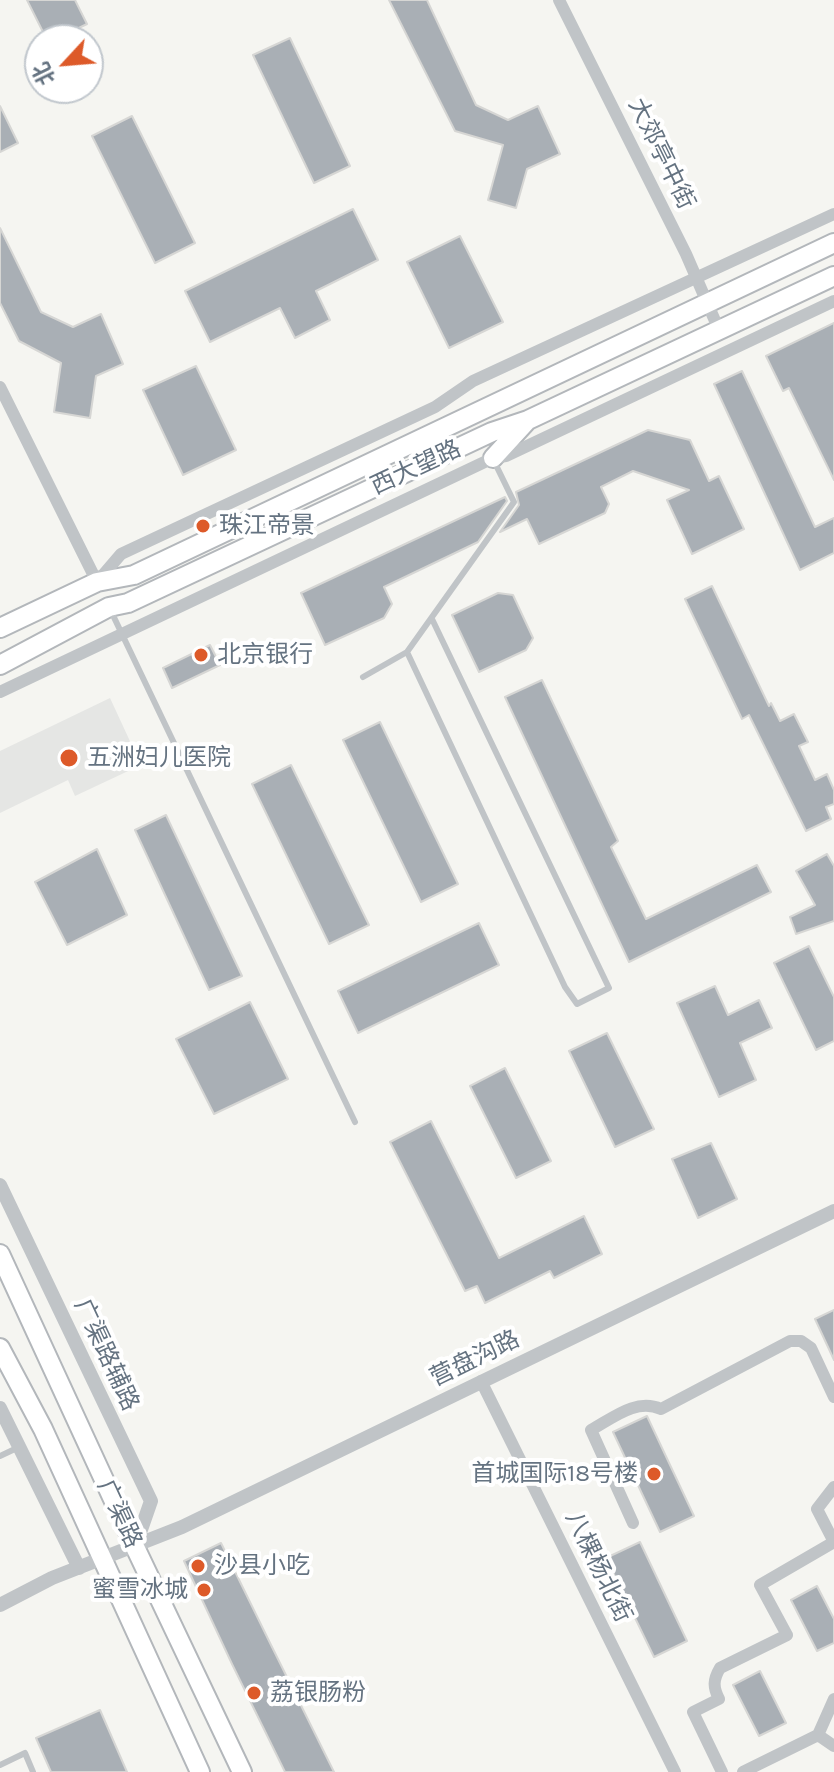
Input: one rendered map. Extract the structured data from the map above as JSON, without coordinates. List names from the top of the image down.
{
  "streets": {
    "main road": ["西大望路", "广渠路"],
    "street": [
      "大郊亭中街",
      "广渠路辅路",
      "营盘沟路",
      "八棵杨北街"
    ]
  },
  "crossings": [
    ["大郊亭中街", "西大望路"],
    ["广渠路辅路", "营盘沟路"],
    ["广渠路辅路", "广渠路"],
    ["营盘沟路", "广渠路"],
    ["营盘沟路", "八棵杨北街"]
  ],
  "places": [
    "珠江帝景",
    "北京银行",
    "五洲妇儿医院",
    "首城国际18号楼",
    "沙县小吃",
    "蜜雪冰城",
    "荔银肠粉"
  ],
  "north": "bottom left"
}
